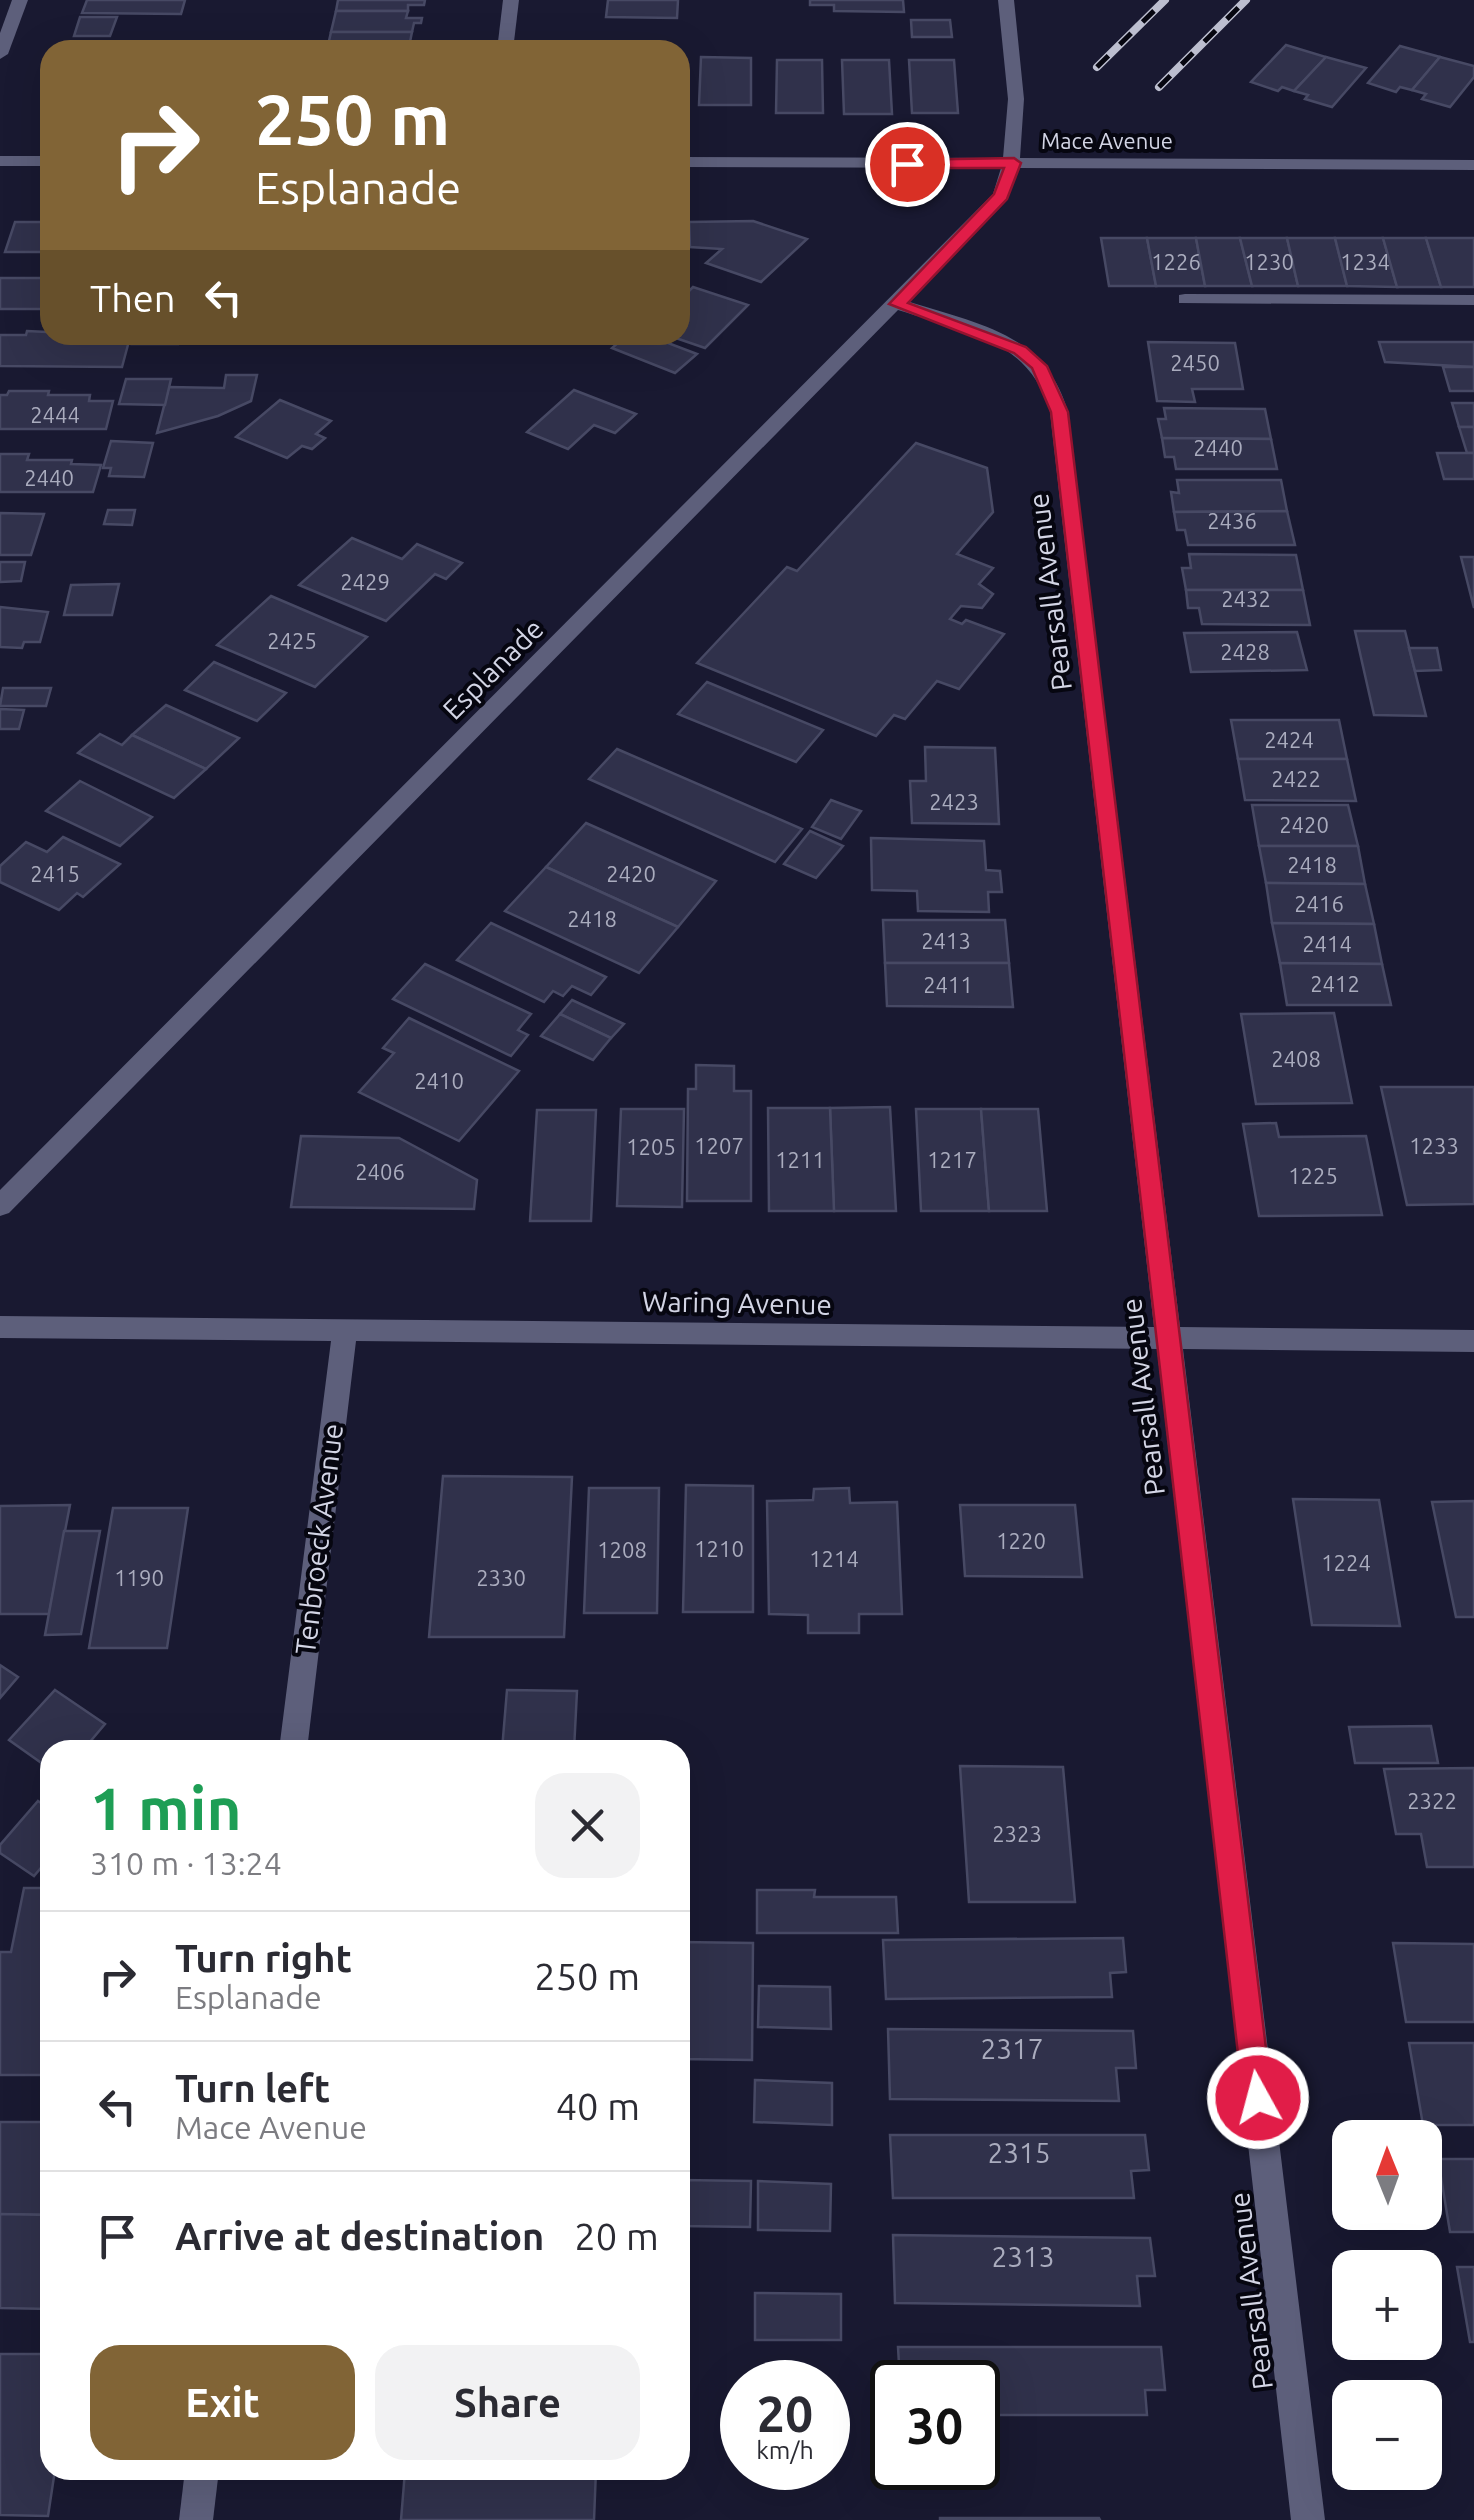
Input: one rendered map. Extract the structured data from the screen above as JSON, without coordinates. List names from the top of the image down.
{
  "streets": {
    "street": [
      "Mace Avenue",
      "Pearsall Avenue",
      "Esplanade",
      "Waring Avenue",
      "Tenbroeck Avenue"
    ]
  },
  "crossings": [
    ["Mace Avenue", "Esplanade"],
    ["Pearsall Avenue", "Esplanade"],
    ["Pearsall Avenue", "Waring Avenue"],
    ["Waring Avenue", "Tenbroeck Avenue"]
  ],
  "house_numbers": [
    "1226",
    "1230",
    "1234",
    "2450",
    "2444",
    "2440",
    "2440",
    "2436",
    "2429",
    "2432",
    "2425",
    "2428",
    "2424",
    "2422",
    "2423",
    "2420",
    "2418",
    "2415",
    "2420",
    "2416",
    "2418",
    "2413",
    "2414",
    "2412",
    "2411",
    "2408",
    "2410",
    "1207",
    "1233",
    "1205",
    "1211",
    "1217",
    "2406",
    "1225",
    "1220",
    "1210",
    "1208",
    "1214",
    "1224",
    "1190",
    "2330",
    "2322",
    "2323",
    "2317",
    "2315",
    "2313"
  ],
  "north": "top",
  "page": {
    "turn": ["250 m", "Esplanade"],
    "then": "Then",
    "heading": ["1 min", "310 m · 13:24"],
    "list": [
      {
        "name": "Turn right",
        "note": "Esplanade",
        "value": "250 m"
      },
      {
        "name": "Turn left",
        "note": "Mace Avenue",
        "value": "40 m"
      },
      {
        "name": "Arrive at destination",
        "value": "20 m"
      }
    ],
    "map_buttons": ["+", "−"],
    "buttons": ["Exit", "Share"],
    "speed": "20 km/h",
    "limit": "30"
  }
}
